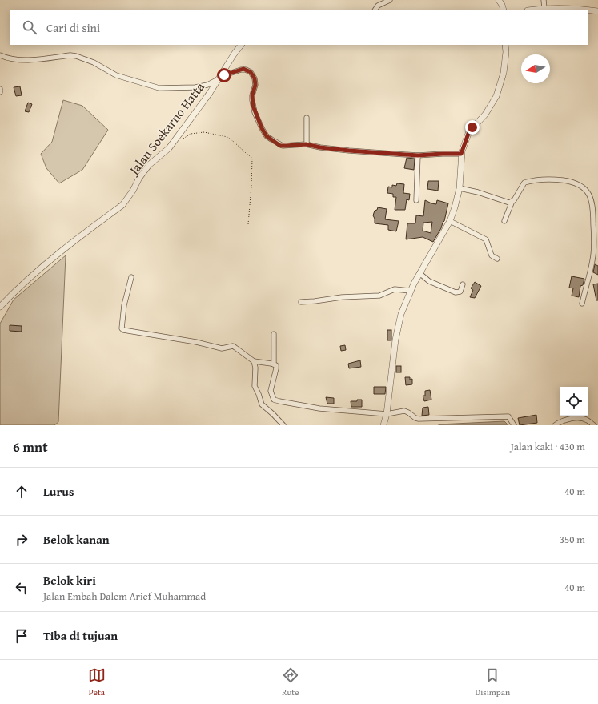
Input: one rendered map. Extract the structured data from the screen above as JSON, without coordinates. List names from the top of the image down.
{
  "streets": {
    "street": ["Jalan Soekarno Hatta"]
  },
  "north": "left",
  "page": {
    "search": "Cari di sini",
    "heading": ["6 mnt", "Jalan kaki · 430 m"],
    "list": [
      ["Lurus", "40 m"],
      ["Belok kanan", "350 m"],
      ["Belok kiri", "Jalan Embah Dalem Arief Muhammad", "40 m"],
      "Tiba di tujuan"
    ],
    "nav": ["Peta", "Rute", "Disimpan"]
  }
}
